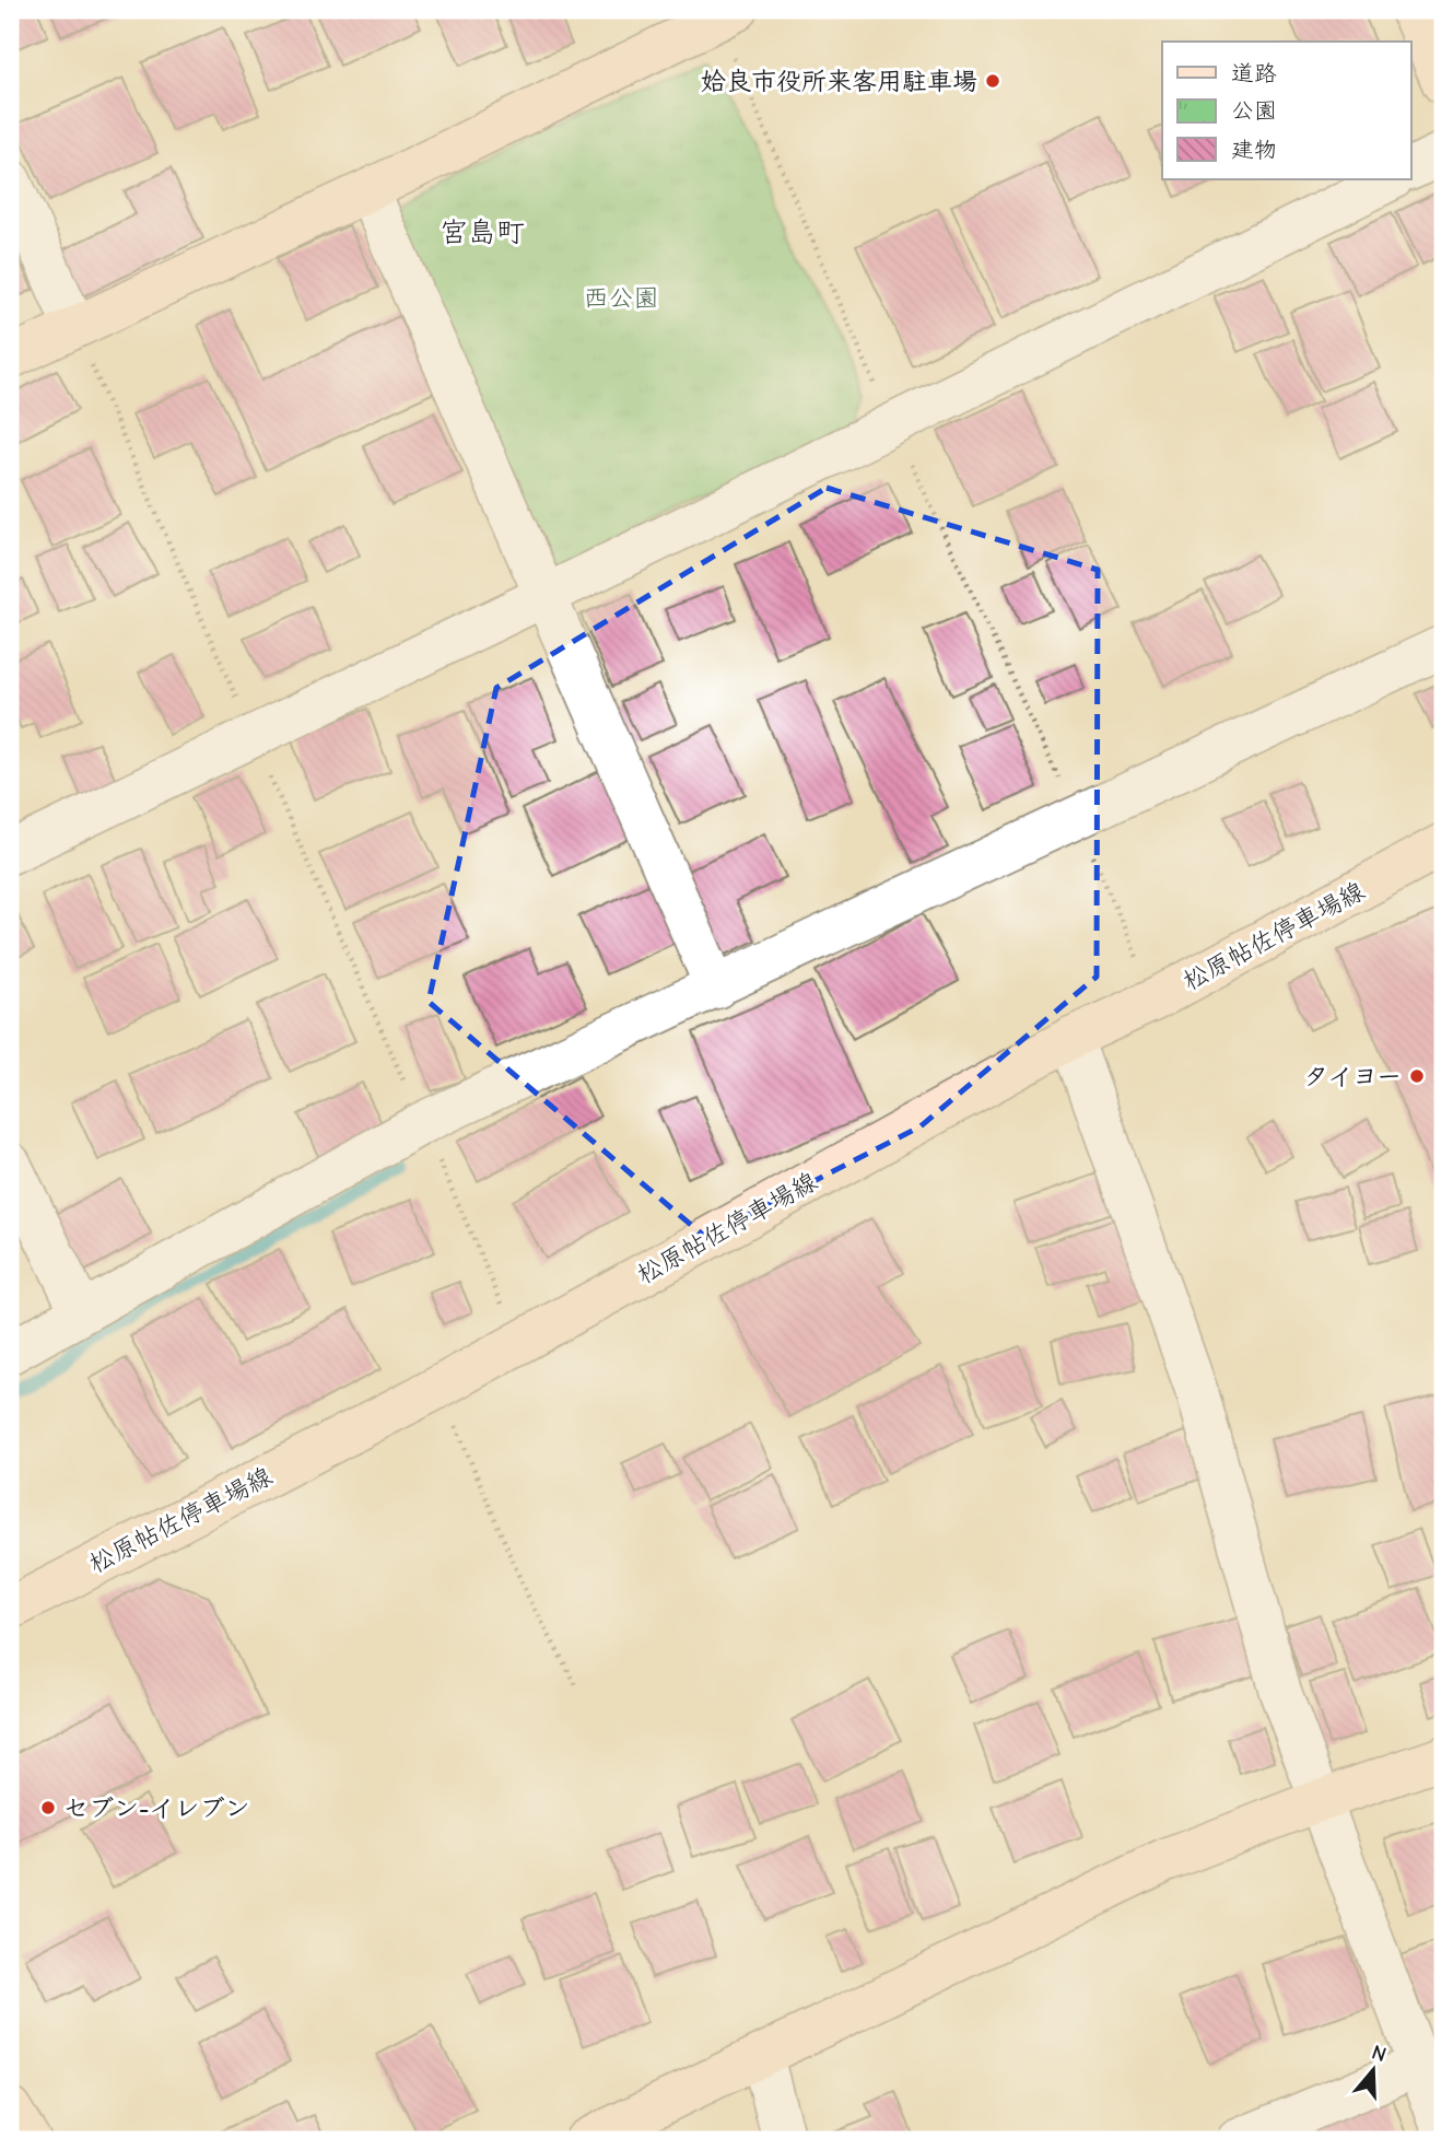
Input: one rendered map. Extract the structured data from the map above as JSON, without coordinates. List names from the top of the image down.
{
  "streets": {
    "street": ["松原帖佐停車場線"]
  },
  "districts": ["宮島町"],
  "parks": ["西公園"],
  "places": ["姶良市役所来客用駐車場", "タイヨー", "セブン-イレブン"],
  "legend": ["道路", "公園", "建物"],
  "north": "top"
}
